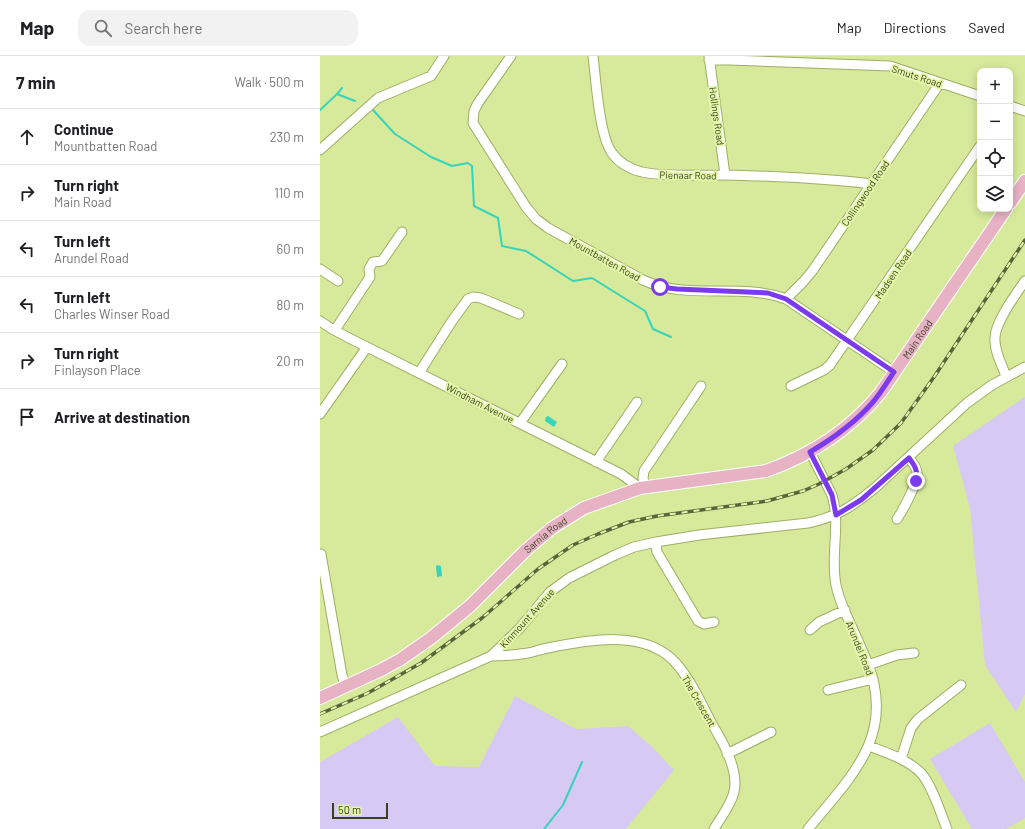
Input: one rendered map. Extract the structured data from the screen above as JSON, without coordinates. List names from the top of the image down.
{
  "streets": {
    "main road": ["Main Road", "Sarnia Road"],
    "street": [
      "Smuts Road",
      "Hollings Road",
      "Pienaar Road",
      "Collingwood Road",
      "Mountbatten Road",
      "Madsen Road",
      "Windham Avenue",
      "Kinmount Avenue",
      "Arundel Road",
      "The Crescent"
    ]
  },
  "crossings": [
    ["Smuts Road", "Hollings Road"],
    ["Smuts Road", "Collingwood Road"],
    ["Hollings Road", "Pienaar Road"],
    ["Pienaar Road", "Collingwood Road"],
    ["Collingwood Road", "Mountbatten Road"],
    ["Mountbatten Road", "Madsen Road"],
    ["Mountbatten Road", "Main Road"],
    ["Main Road", "Sarnia Road"],
    ["Main Road", "Arundel Road"],
    ["Windham Avenue", "Sarnia Road"],
    ["Sarnia Road", "Arundel Road"],
    ["Kinmount Avenue", "Arundel Road"],
    ["Kinmount Avenue", "The Crescent"]
  ],
  "scale_bar": "50 m",
  "page": {
    "header": "Map",
    "search": "Search here",
    "nav": ["Map", "Directions", "Saved"],
    "heading": ["7 min", "Walk · 500 m"],
    "map_buttons": ["+", "−"],
    "list": [
      ["Continue", "Mountbatten Road", "230 m"],
      ["Turn right", "Main Road", "110 m"],
      ["Turn left", "Arundel Road", "60 m"],
      ["Turn left", "Charles Winser Road", "80 m"],
      ["Turn right", "Finlayson Place", "20 m"],
      "Arrive at destination"
    ],
    "scale": "50 m"
  }
}
